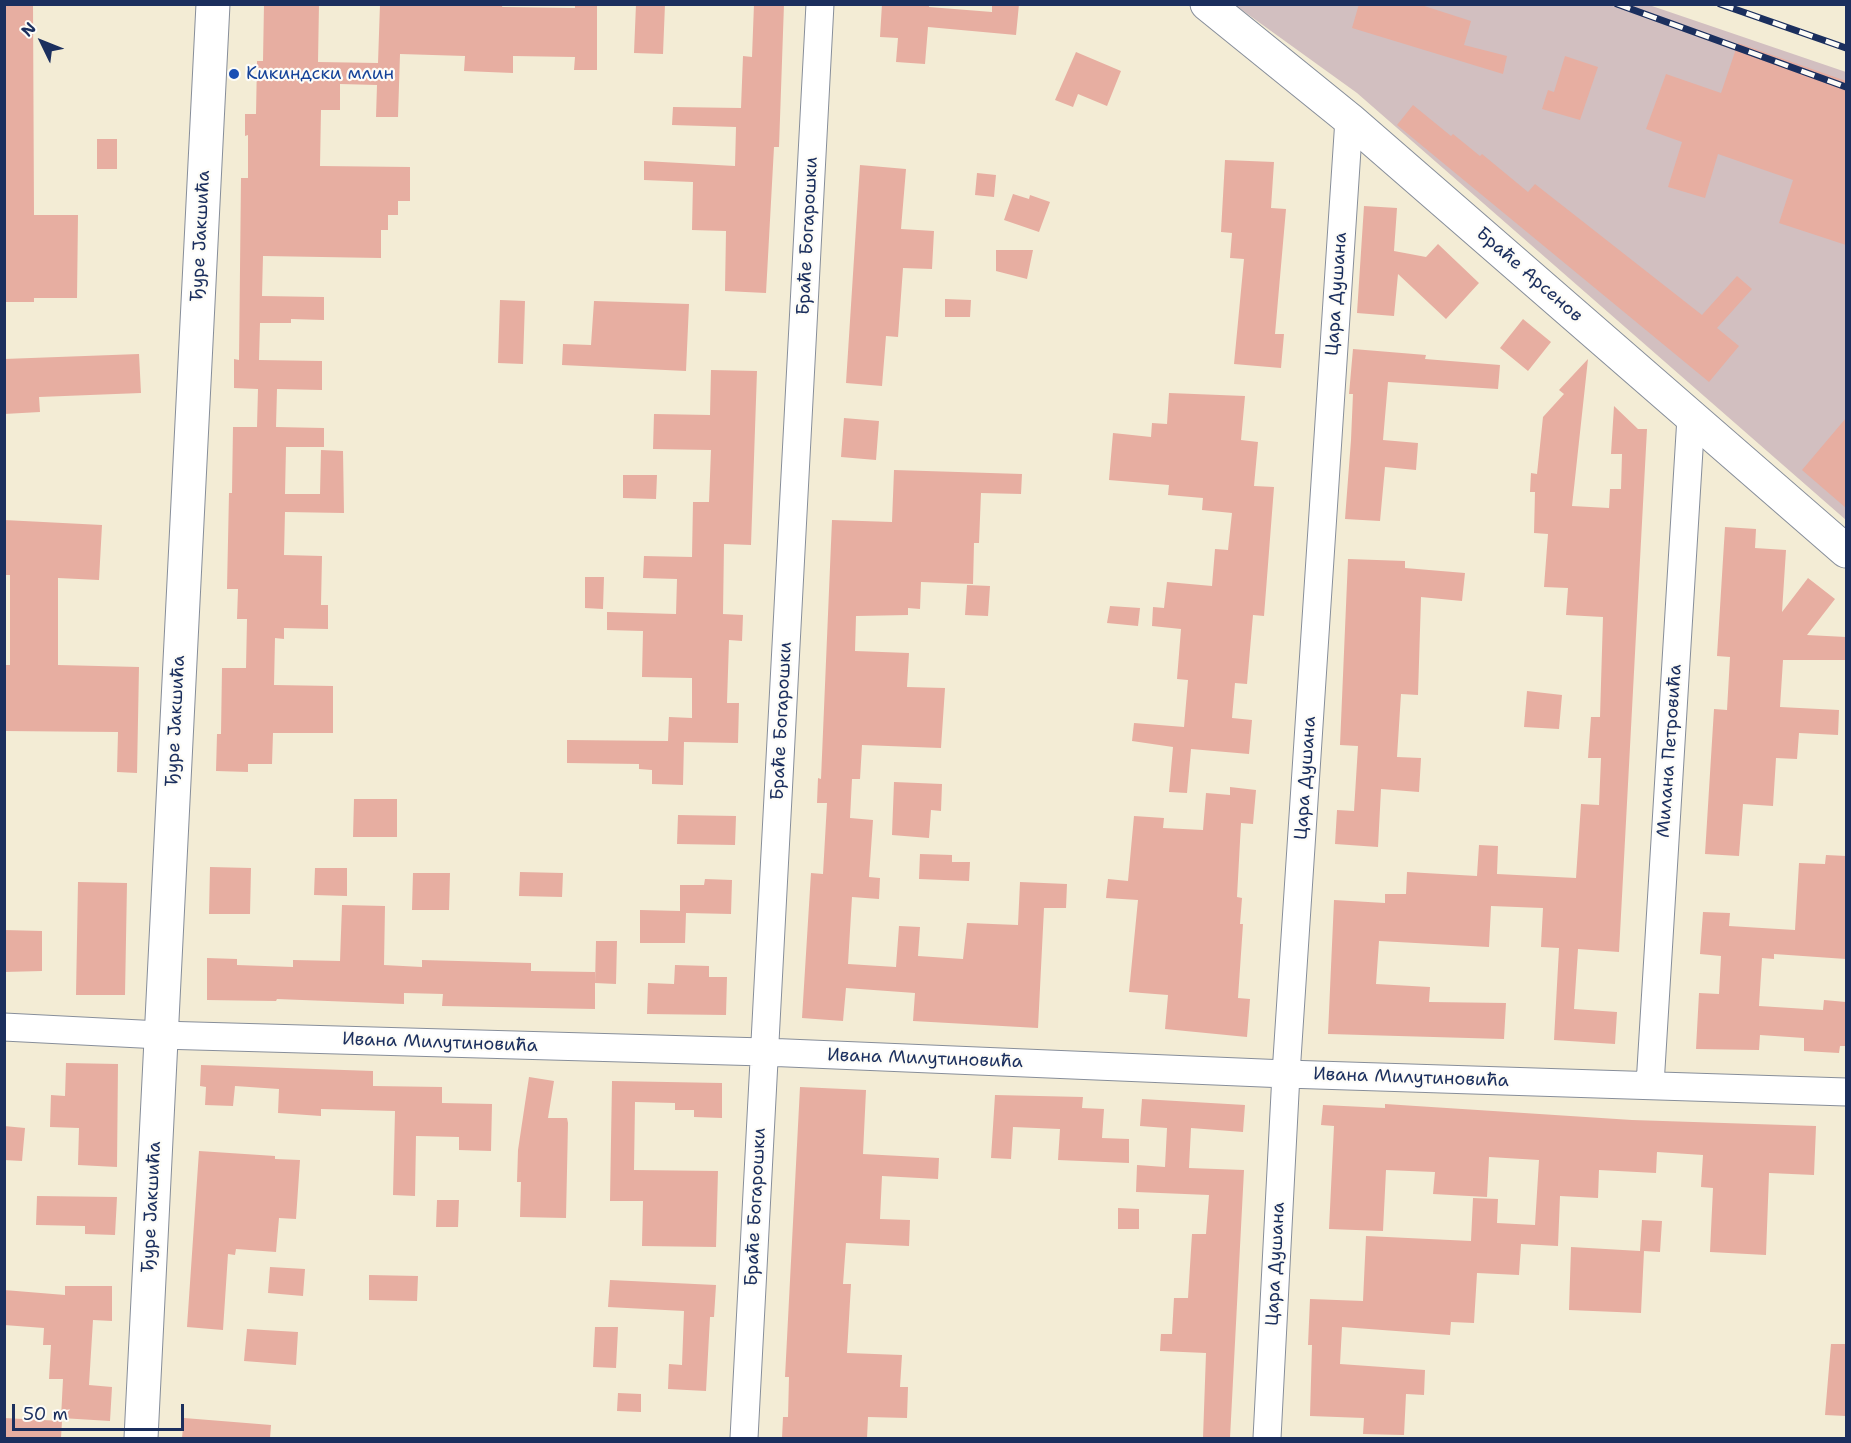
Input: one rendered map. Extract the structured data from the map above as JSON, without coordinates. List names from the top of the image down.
{
  "streets": {
    "main road": ["Ђуре Јакшића", "Браће Арсенов"],
    "street": [
      "Браће Богарошки",
      "Цара Душана",
      "Милана Петровића",
      "Ивана Милутиновића"
    ]
  },
  "crossings": [
    ["Ђуре Јакшића", "Ивана Милутиновића"],
    ["Браће Богарошки", "Ивана Милутиновића"],
    ["Браће Арсенов", "Цара Душана"],
    ["Браће Арсенов", "Милана Петровића"],
    ["Цара Душана", "Ивана Милутиновића"],
    ["Милана Петровића", "Ивана Милутиновића"]
  ],
  "places": ["Кикиндски млин"],
  "scale_bar": "50 m",
  "north": "top left"
}
